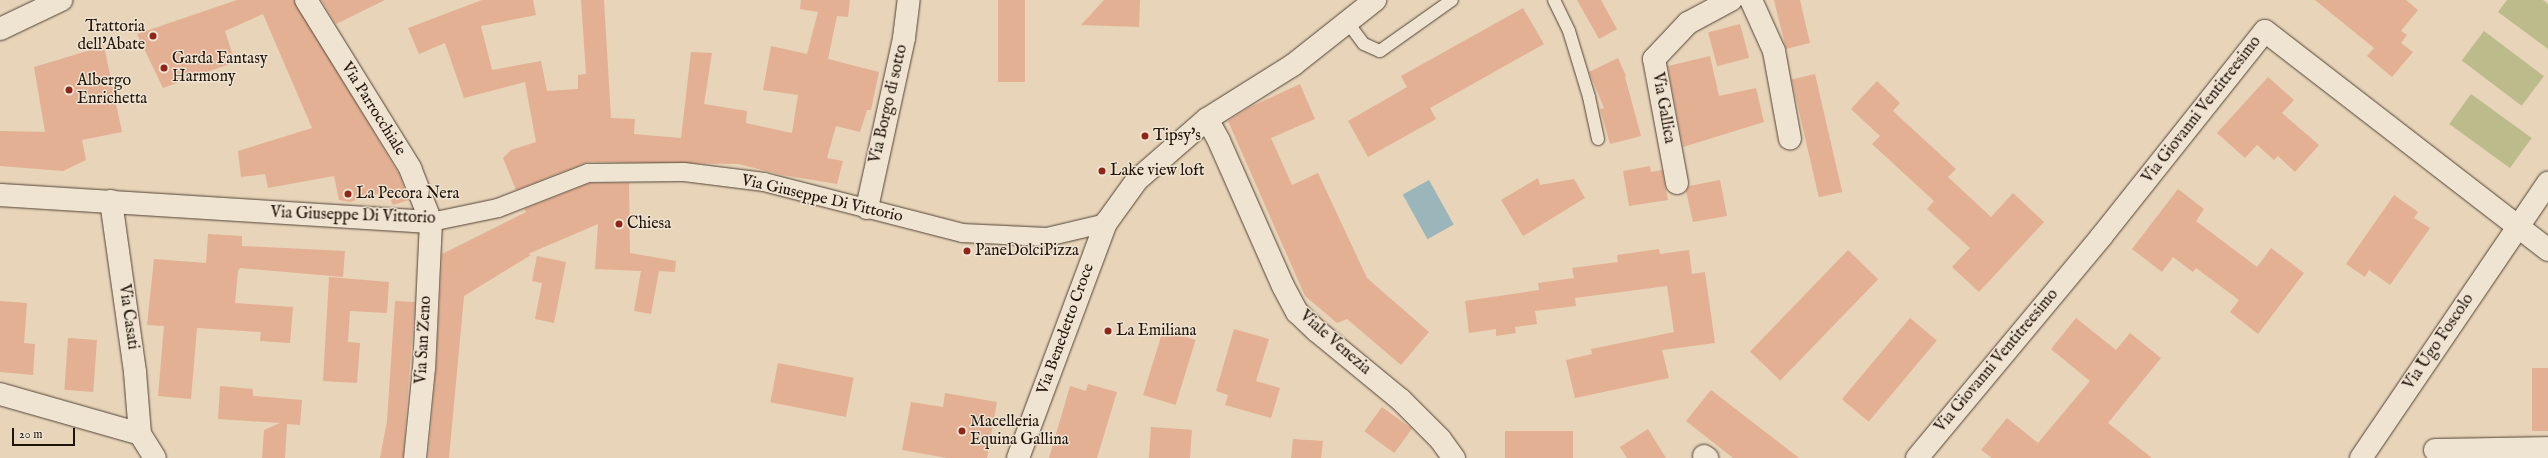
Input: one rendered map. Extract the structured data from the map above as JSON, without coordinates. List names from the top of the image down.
{
  "streets": {
    "street": [
      "Via Borgo di sotto",
      "Via Gallica",
      "Via Parrocchiale",
      "Via Giovanni Ventitreesimo",
      "Via Giuseppe Di Vittorio",
      "Via Casati",
      "Via Benedetto Croce",
      "Via San Zeno",
      "Via Ugo Foscolo",
      "Viale Venezia"
    ]
  },
  "crossings": [
    ["Via Borgo di sotto", "Via Giuseppe Di Vittorio"],
    ["Via Parrocchiale", "Via Giuseppe Di Vittorio"],
    ["Via Parrocchiale", "Via San Zeno"],
    ["Via Giovanni Ventitreesimo", "Via Ugo Foscolo"],
    ["Via Giuseppe Di Vittorio", "Via Casati"],
    ["Via Giuseppe Di Vittorio", "Via Benedetto Croce"],
    ["Via Giuseppe Di Vittorio", "Via San Zeno"]
  ],
  "places": [
    "Trattoria dell'Abate",
    "Garda Fantasy Harmony",
    "Albergo Enrichetta",
    "Tipsy's",
    "Lake view loft",
    "La Pecora Nera",
    "Chiesa",
    "PaneDolciPizza",
    "La Emiliana",
    "Macelleria Equina Gallina"
  ],
  "scale_bar": "20 m"
}
